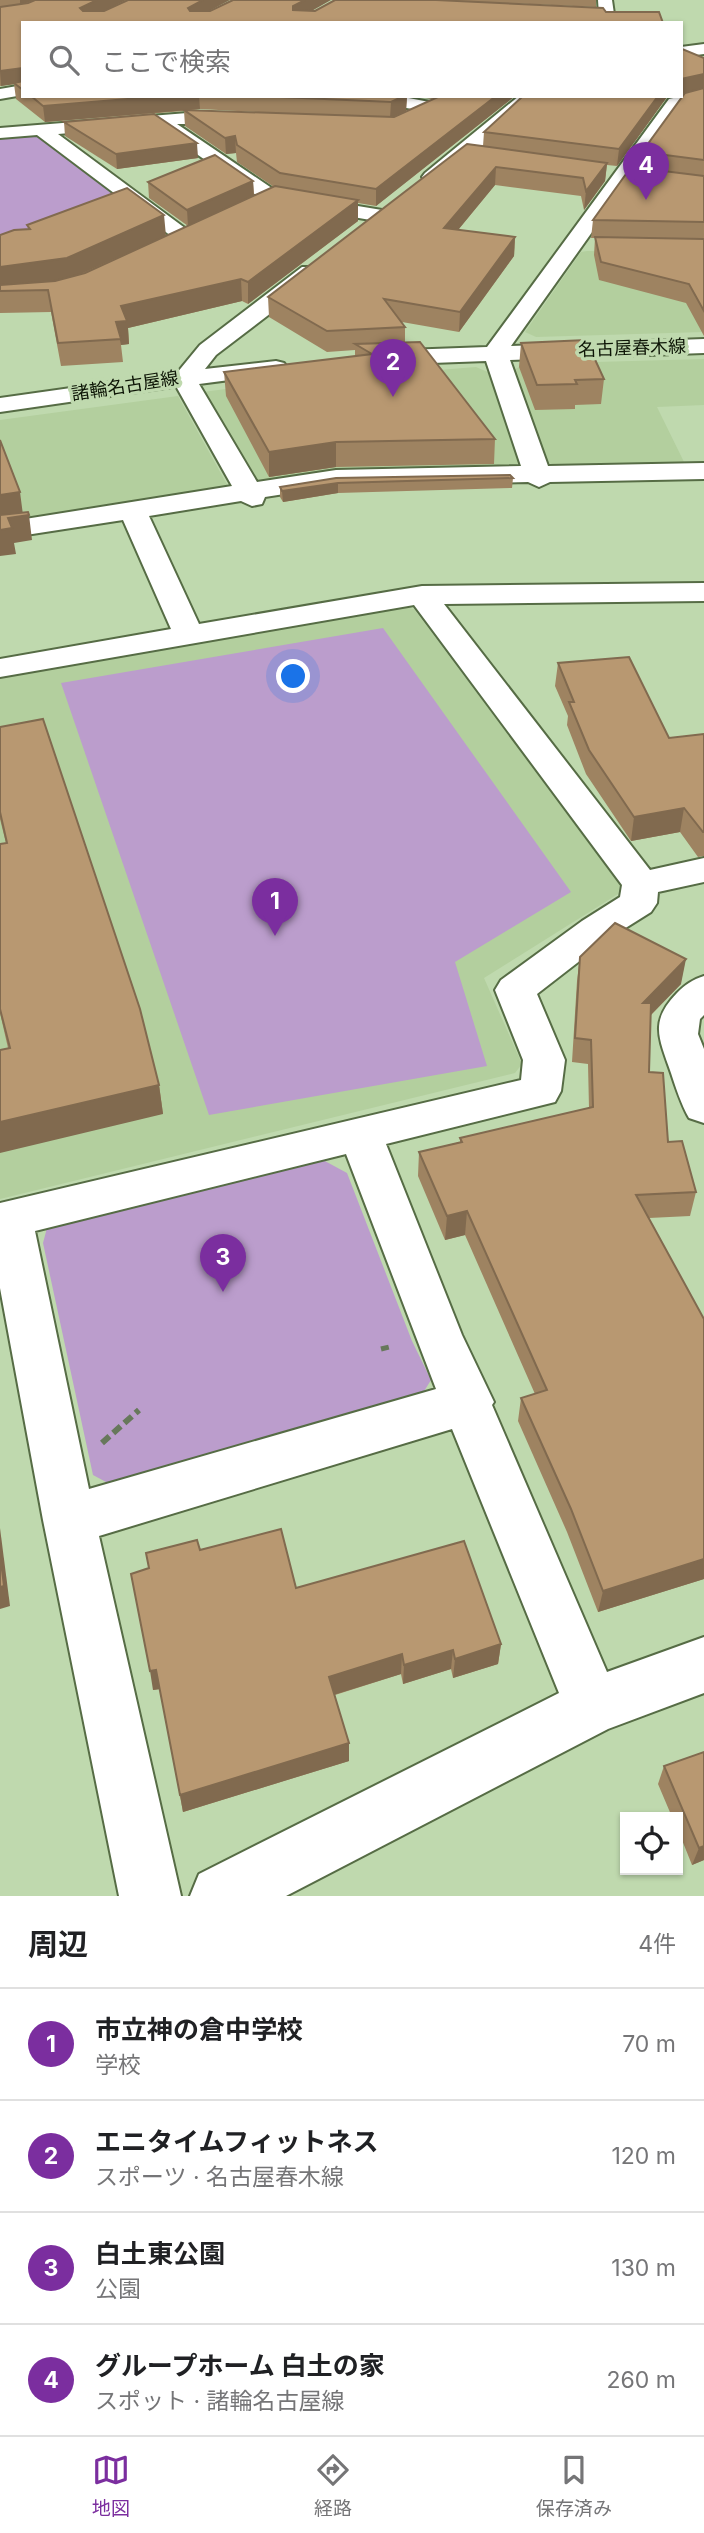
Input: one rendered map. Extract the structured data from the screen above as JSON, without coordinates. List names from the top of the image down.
{
  "streets": {
    "street": ["名古屋春木線", "諸輪名古屋線"]
  },
  "page": {
    "search": "ここで検索",
    "pins": [
      "4",
      "2",
      "1",
      "3"
    ],
    "heading": ["周辺", "4件"],
    "list": [
      {
        "mark": "1",
        "name": "市立神の倉中学校",
        "note": "学校",
        "value": "70 m"
      },
      {
        "mark": "2",
        "name": "エニタイムフィットネス",
        "note": "スポーツ · 名古屋春木線",
        "value": "120 m"
      },
      {
        "mark": "3",
        "name": "白土東公園",
        "note": "公園",
        "value": "130 m"
      },
      {
        "mark": "4",
        "name": "グループホーム 白土の家",
        "note": "スポット · 諸輪名古屋線",
        "value": "260 m"
      }
    ],
    "nav": ["地図", "経路", "保存済み"]
  }
}
